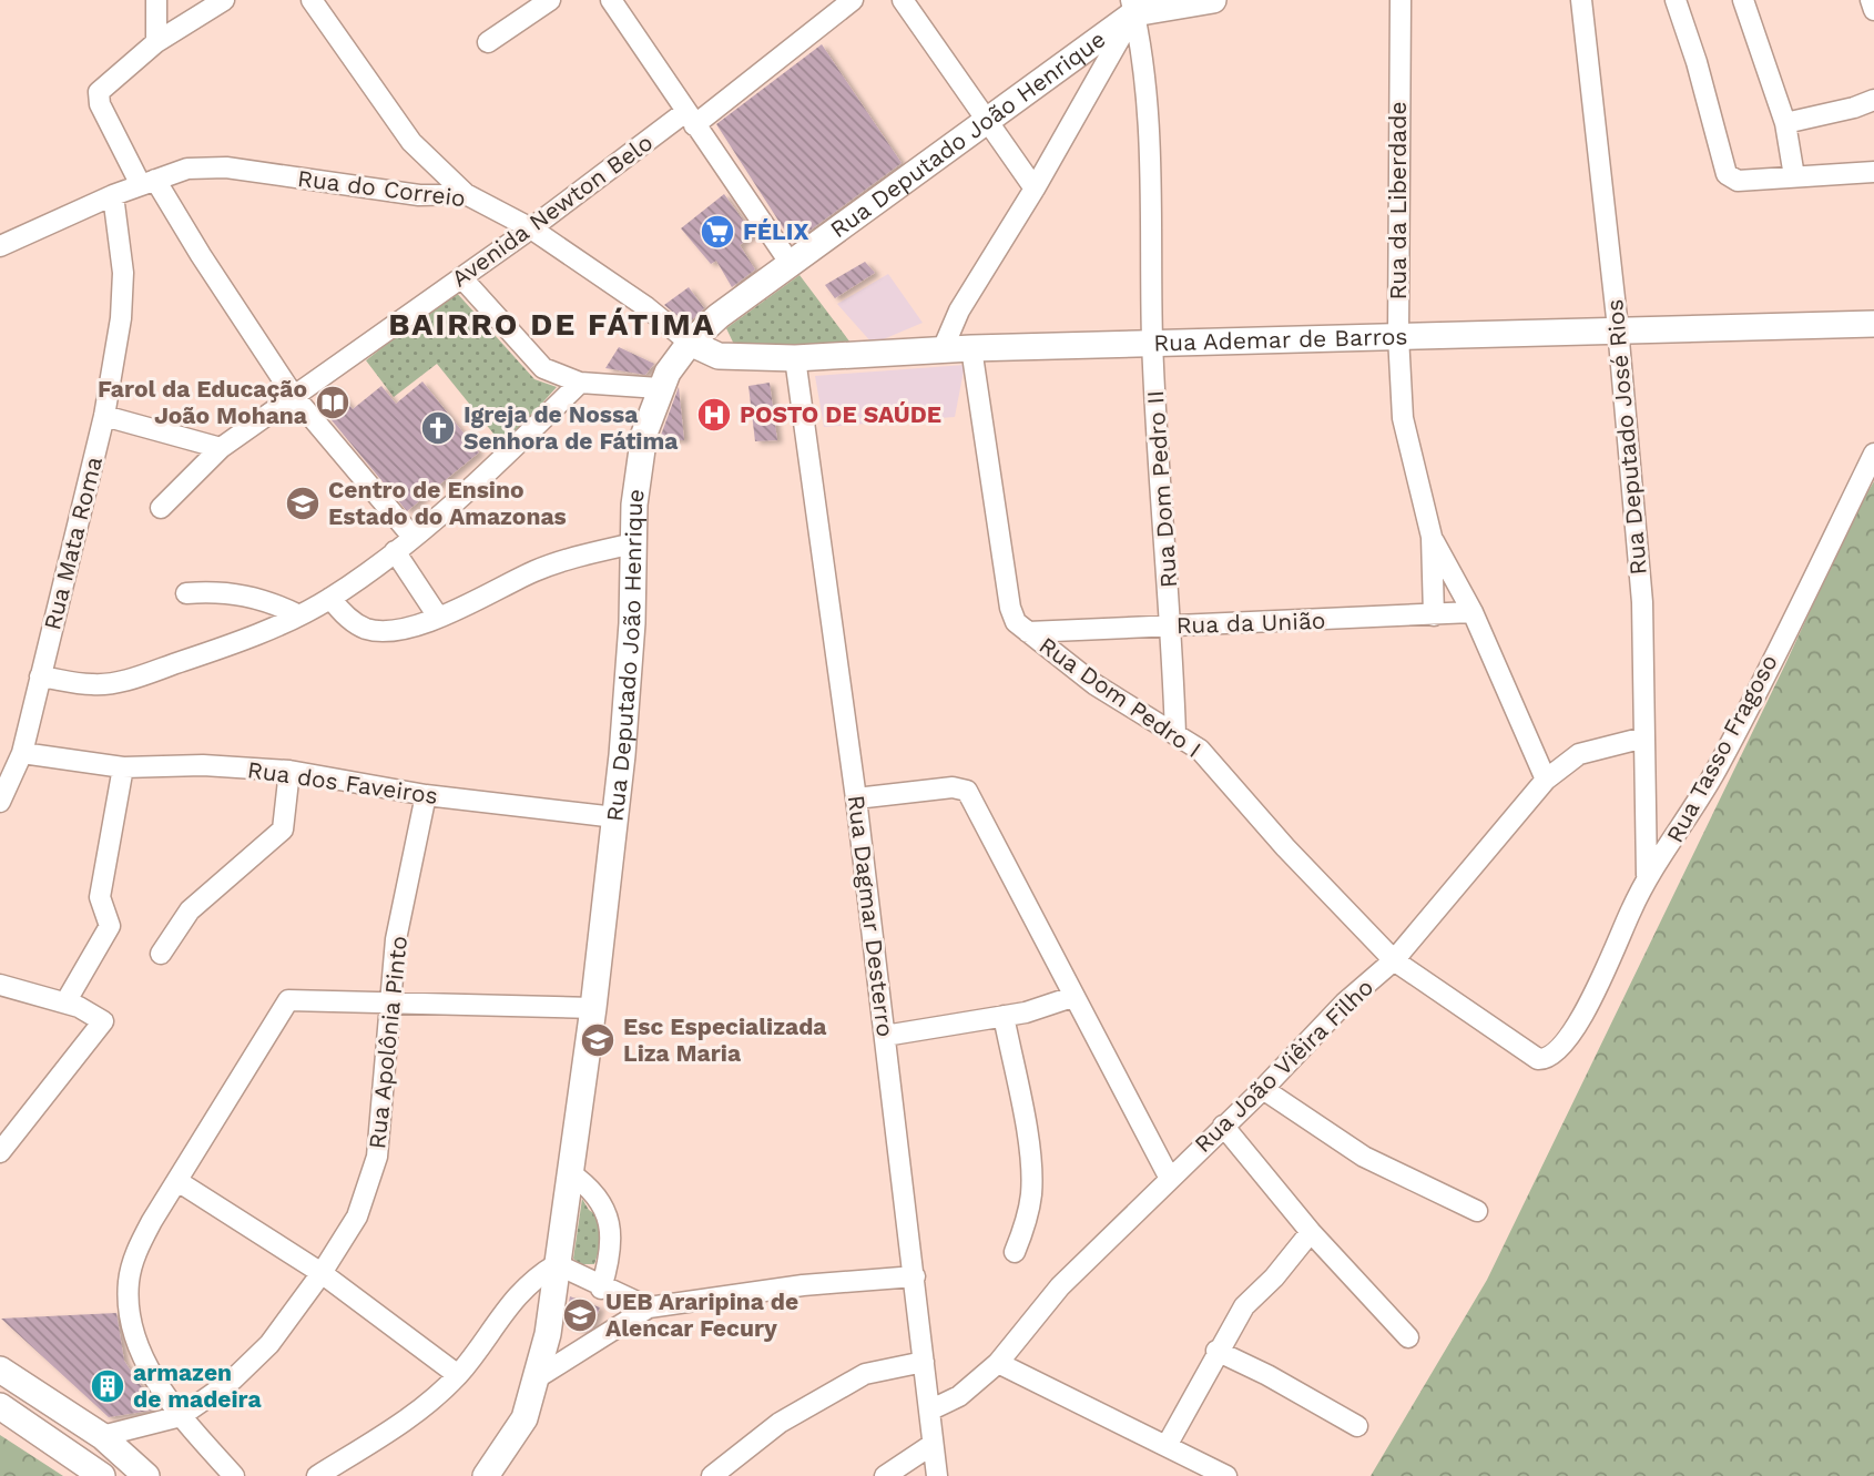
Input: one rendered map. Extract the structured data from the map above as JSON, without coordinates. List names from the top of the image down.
{
  "streets": {
    "main road": ["Rua Deputado João Henrique", "Rua Ademar de Barros"],
    "street": [
      "Rua do Correio",
      "Rua da Liberdade",
      "Avenida Newton Belo",
      "Rua Deputado José Rios",
      "Rua Dom Pedro II",
      "Rua Mata Roma",
      "Rua da União",
      "Rua Dom Pedro I",
      "Rua Tasso Fragoso",
      "Rua dos Faveiros",
      "Rua Dagmar Desterro",
      "Rua Apolônia Pinto",
      "Rua João Viêira Filho"
    ]
  },
  "crossings": [
    ["Rua Deputado João Henrique", "Rua do Correio"],
    ["Rua Deputado João Henrique", "Rua Ademar de Barros"],
    ["Rua Deputado João Henrique", "Rua Dom Pedro II"],
    ["Rua Deputado João Henrique", "Rua dos Faveiros"],
    ["Rua do Correio", "Avenida Newton Belo"],
    ["Rua do Correio", "Rua Ademar de Barros"],
    ["Rua do Correio", "Rua Mata Roma"],
    ["Rua da Liberdade", "Rua Ademar de Barros"],
    ["Rua da Liberdade", "Rua da União"],
    ["Rua da Liberdade", "Rua João Viêira Filho"],
    ["Rua Ademar de Barros", "Rua Deputado José Rios"],
    ["Rua Ademar de Barros", "Rua Dom Pedro II"],
    ["Rua Ademar de Barros", "Rua Dom Pedro I"],
    ["Rua Ademar de Barros", "Rua Dagmar Desterro"],
    ["Rua Deputado José Rios", "Rua Tasso Fragoso"],
    ["Rua Deputado José Rios", "Rua João Viêira Filho"],
    ["Rua Dom Pedro II", "Rua da União"],
    ["Rua Dom Pedro II", "Rua Dom Pedro I"],
    ["Rua Mata Roma", "Rua dos Faveiros"],
    ["Rua da União", "Rua Dom Pedro I"],
    ["Rua Dom Pedro I", "Rua Tasso Fragoso"],
    ["Rua Dom Pedro I", "Rua João Viêira Filho"],
    ["Rua dos Faveiros", "Rua Apolônia Pinto"],
    ["Rua Dagmar Desterro", "Rua João Viêira Filho"]
  ],
  "districts": ["BAIRRO DE FÁTIMA"],
  "places": {
    "supermarket": ["FÉLIX"],
    "library": ["Farol da Educação João Mohana"],
    "hospital": ["POSTO DE SAÚDE"],
    "church": ["Igreja de Nossa Senhora de Fátima"],
    "school or university": ["Centro de Ensino Estado do Amazonas", "Esc Especializada Liza Maria", "UEB Araripina de Alencar Fecury"],
    "building": ["armazen de madeira"]
  }
}
